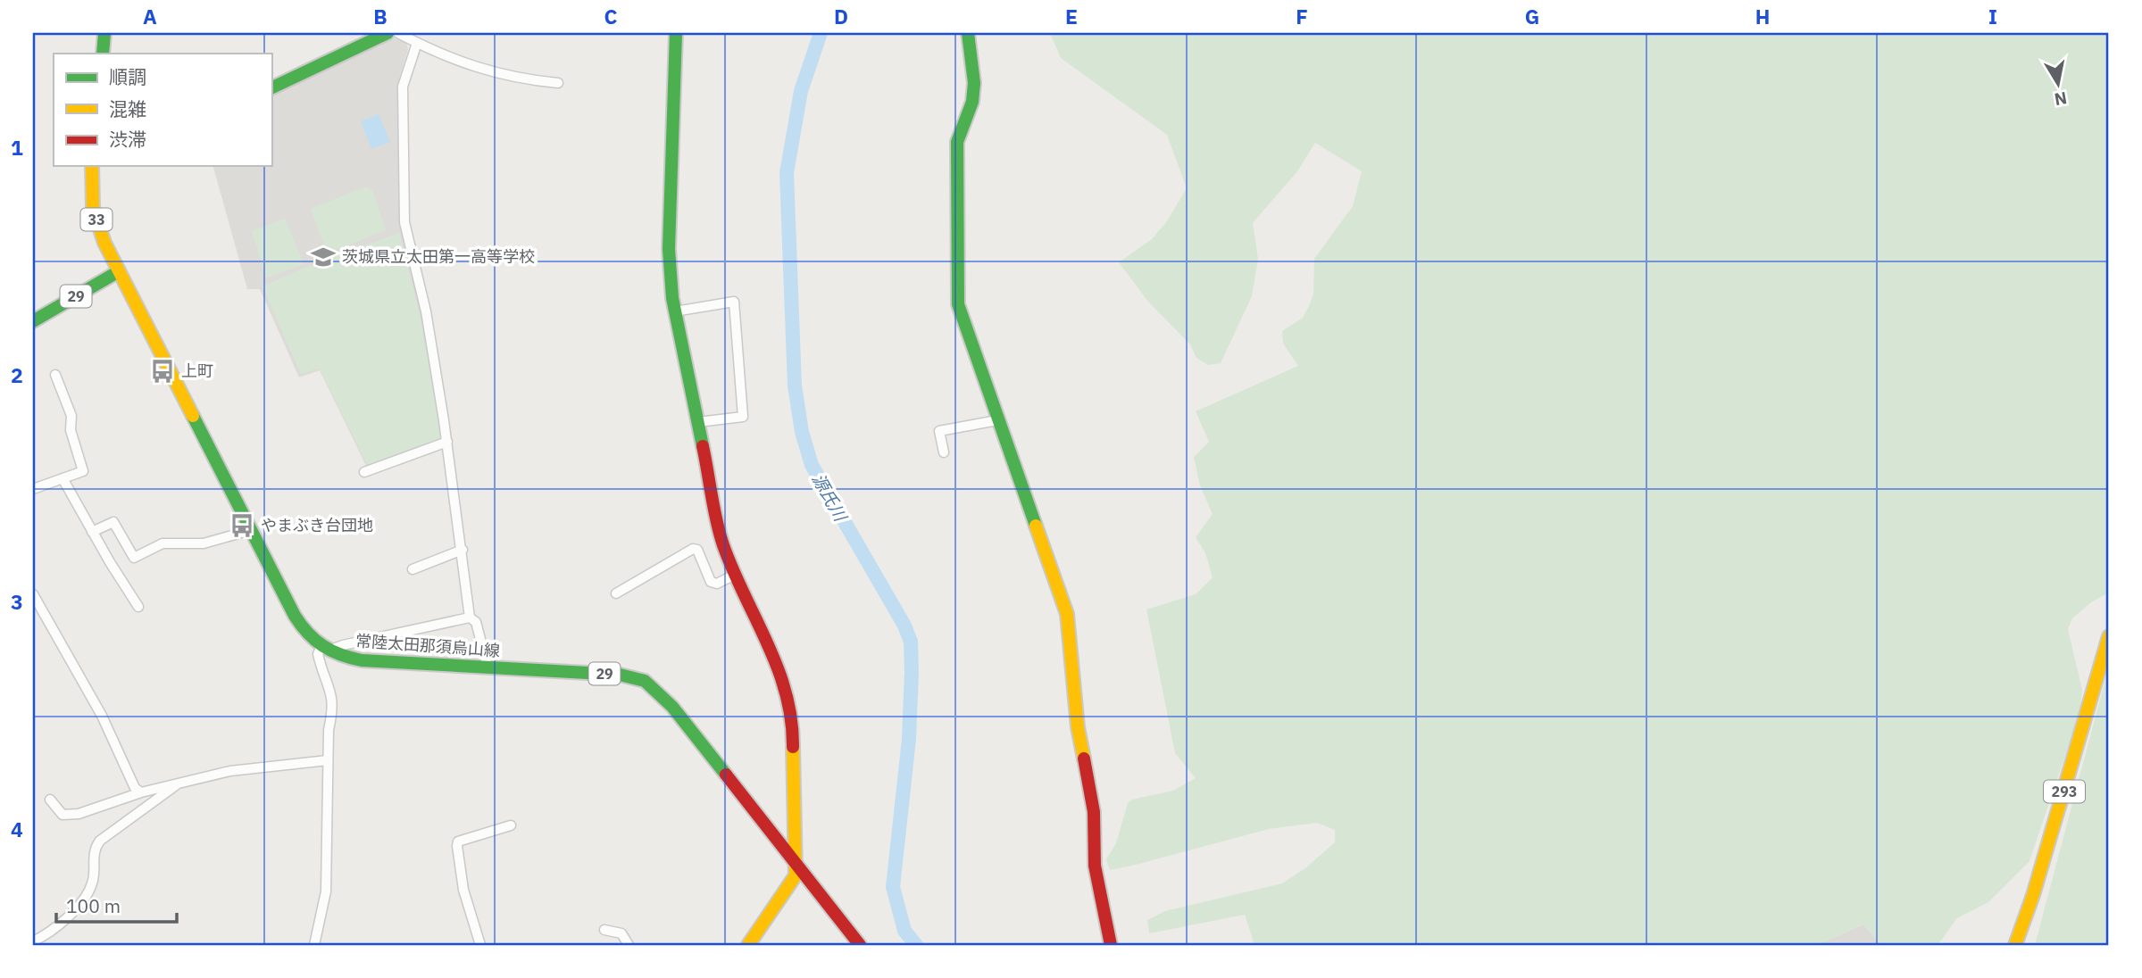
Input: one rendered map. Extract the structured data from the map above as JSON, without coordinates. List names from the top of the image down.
{
  "streets": {
    "main road": [
      "33",
      "29",
      "常陸太田那須烏山線",
      "293"
    ]
  },
  "crossings": [
    ["33", "29"]
  ],
  "water": ["源氏川"],
  "places": {
    "school or university": ["茨城県立太田第一高等学校"],
    "bus stop": ["上町", "やまぶき台団地"]
  },
  "legend": ["順調", "混雑", "渋滞"],
  "scale_bar": "100 m",
  "north": "bottom",
  "grid": {
    "columns": [
      "A",
      "B",
      "C",
      "D",
      "E",
      "F",
      "G",
      "H",
      "I"
    ],
    "rows": [
      "1",
      "2",
      "3",
      "4"
    ]
  }
}
